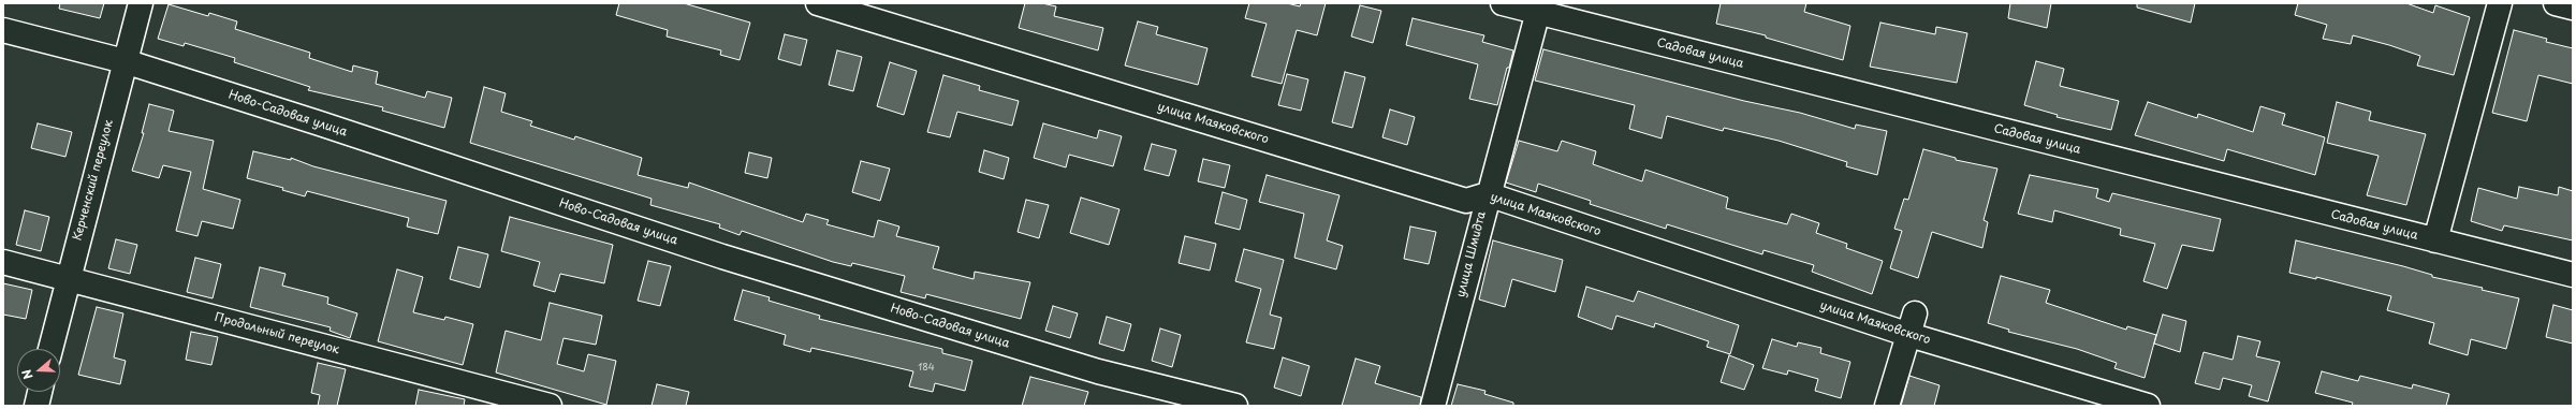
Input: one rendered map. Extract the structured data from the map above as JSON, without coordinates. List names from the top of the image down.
{
  "streets": {
    "street": [
      "Садовая улица",
      "Ново-Садовая улица",
      "улица Маяковского",
      "Керченский переулок",
      "улица Шмидта",
      "Продольный переулок"
    ]
  },
  "crossings": [
    ["Садовая улица", "улица Шмидта"],
    ["Ново-Садовая улица", "Керченский переулок"],
    ["улица Маяковского", "улица Шмидта"],
    ["Керченский переулок", "Продольный переулок"]
  ],
  "house_numbers": ["184"],
  "north": "left"
}
